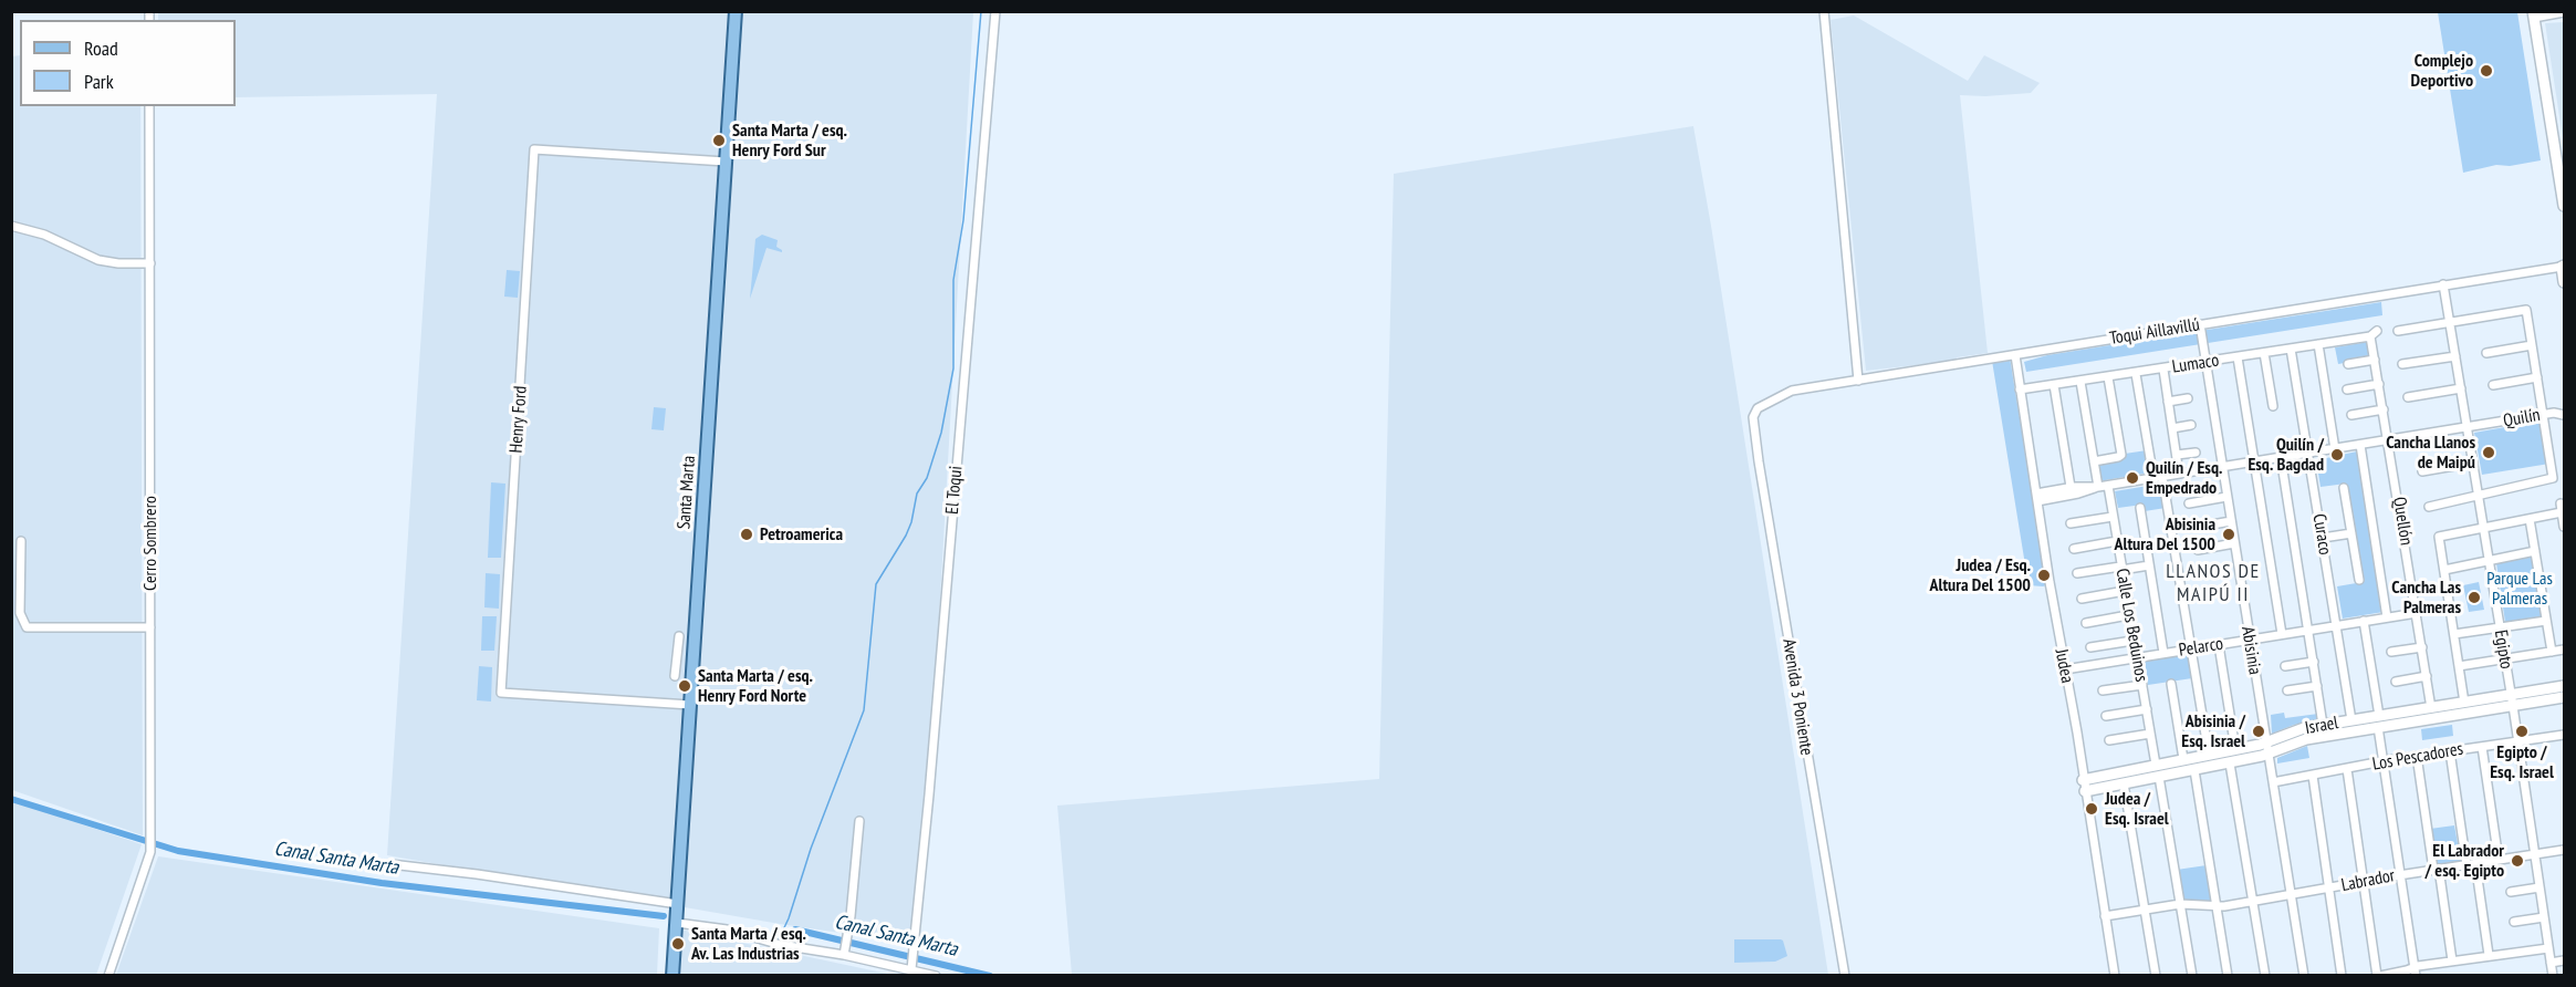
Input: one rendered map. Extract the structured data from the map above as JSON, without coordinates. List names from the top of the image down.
{
  "streets": {
    "main road": ["Santa Marta"],
    "street": [
      "Toqui Aillavillú",
      "Lumaco",
      "Quilín",
      "Henry Ford",
      "El Toqui",
      "Quellón",
      "Curaco",
      "Cerro Sombrero",
      "Calle Los Beduinos",
      "Pelarco",
      "Egipto",
      "Abisinia",
      "Judea",
      "Avenida 3 Poniente",
      "Israel",
      "Los Pescadores",
      "Labrador"
    ]
  },
  "crossings": [
    ["Toqui Aillavillú", "Egipto"],
    ["Toqui Aillavillú", "Abisinia"],
    ["Toqui Aillavillú", "Judea"],
    ["Toqui Aillavillú", "Avenida 3 Poniente"],
    ["Lumaco", "Quellón"],
    ["Lumaco", "Curaco"],
    ["Lumaco", "Abisinia"],
    ["Lumaco", "Judea"],
    ["Quilín", "Quellón"],
    ["Quilín", "Curaco"],
    ["Quilín", "Calle Los Beduinos"],
    ["Quilín", "Egipto"],
    ["Quilín", "Abisinia"],
    ["Quilín", "Judea"],
    ["Henry Ford", "Santa Marta"],
    ["Quellón", "Pelarco"],
    ["Quellón", "Israel"],
    ["Curaco", "Pelarco"],
    ["Curaco", "Israel"],
    ["Calle Los Beduinos", "Pelarco"],
    ["Calle Los Beduinos", "Israel"],
    ["Pelarco", "Abisinia"],
    ["Pelarco", "Judea"],
    ["Egipto", "Israel"],
    ["Egipto", "Los Pescadores"],
    ["Egipto", "Labrador"],
    ["Abisinia", "Israel"],
    ["Abisinia", "Los Pescadores"],
    ["Abisinia", "Labrador"],
    ["Judea", "Israel"],
    ["Judea", "Labrador"]
  ],
  "districts": ["LLANOS DE MAIPÚ II"],
  "water": ["Canal Santa Marta"],
  "parks": ["Parque Las Palmeras"],
  "places": [
    "Complejo Deportivo",
    "Santa Marta / esq. Henry Ford Sur",
    "Cancha Llanos de Maipú",
    "Quilín / Esq. Bagdad",
    "Quilín / Esq. Empedrado",
    "Petroamerica",
    "Abisinia Altura Del 1500",
    "Judea / Esq. Altura Del 1500",
    "Cancha Las Palmeras",
    "Santa Marta / esq. Henry Ford Norte",
    "Abisinia / Esq. Israel",
    "Egipto / Esq. Israel",
    "Judea / Esq. Israel",
    "El Labrador / esq. Egipto",
    "Santa Marta / esq. Av. Las Industrias"
  ],
  "legend": ["Road", "Park"]
}
